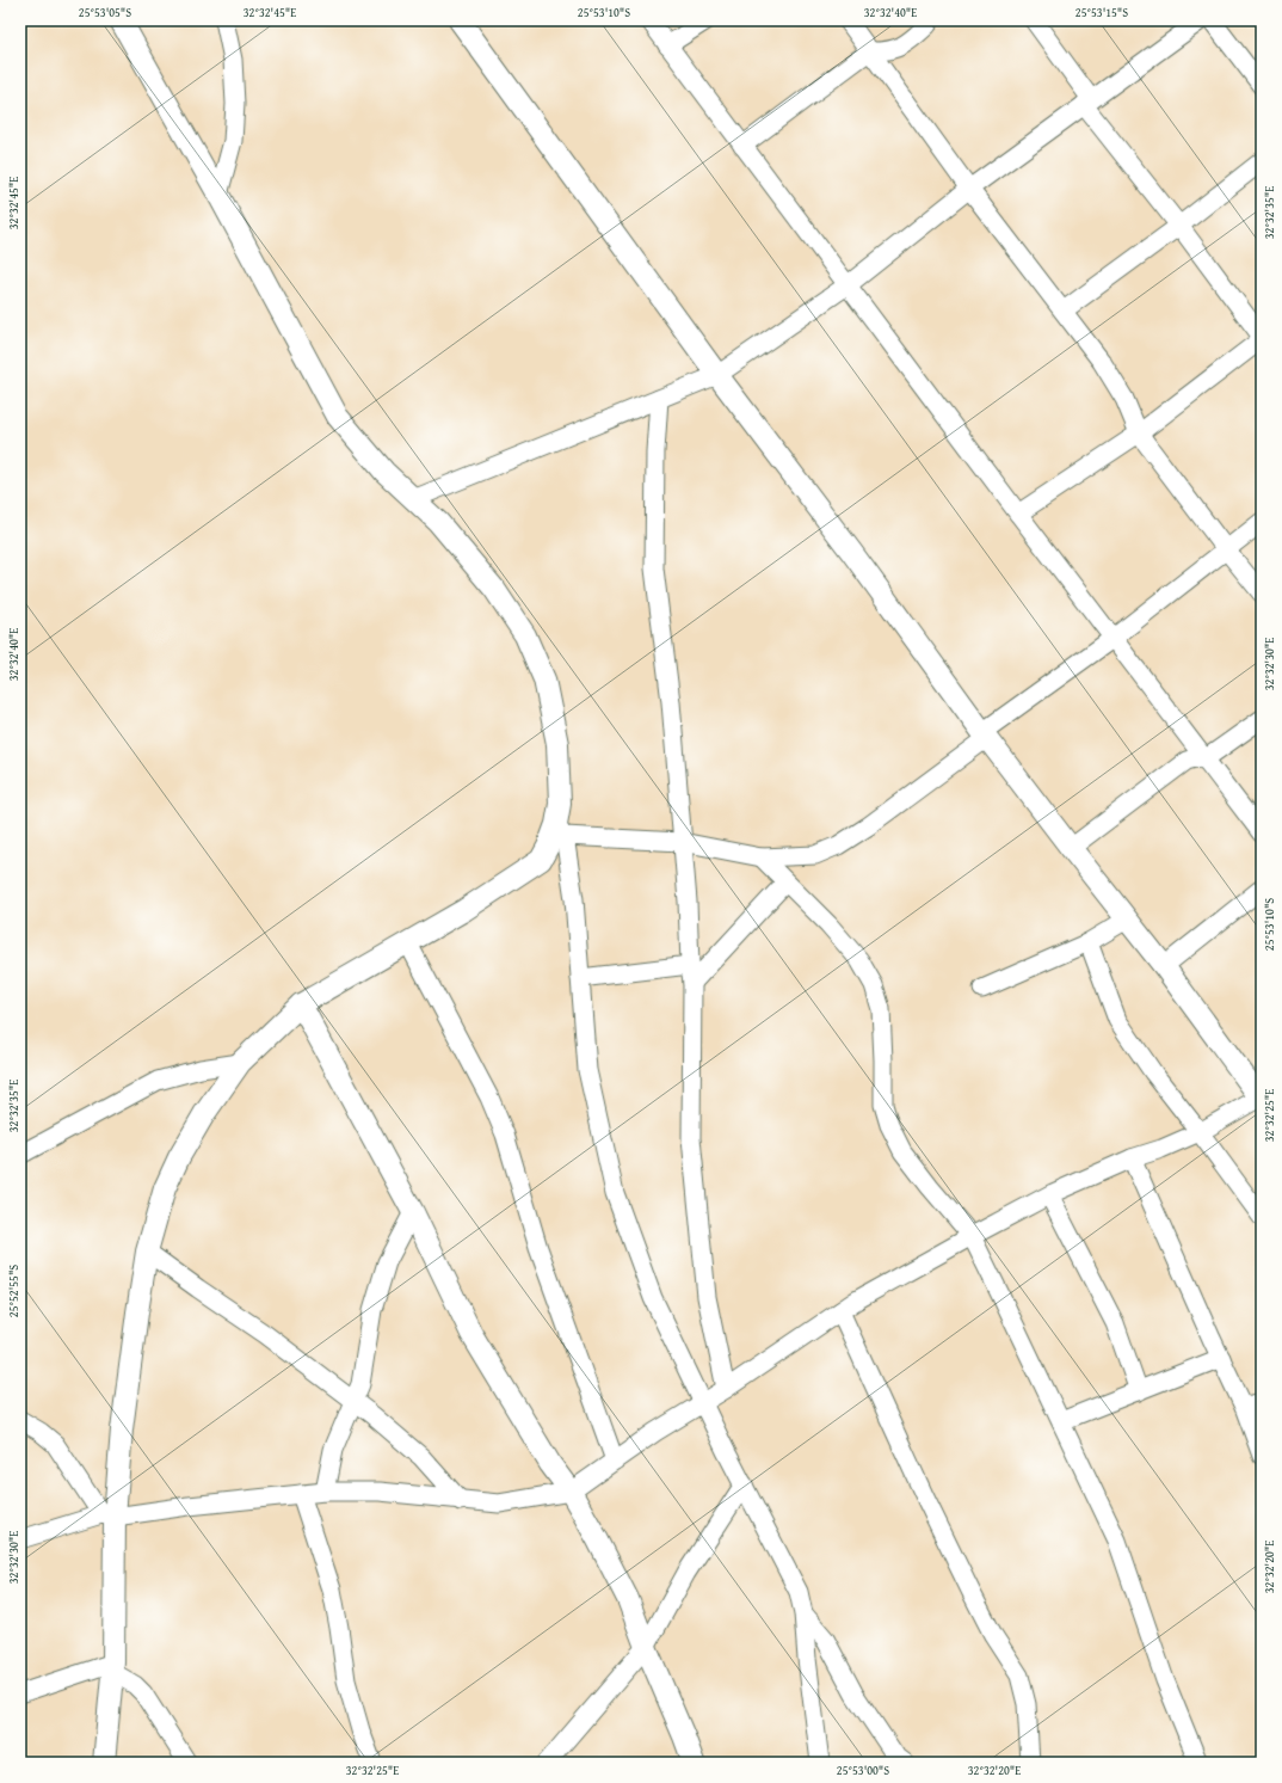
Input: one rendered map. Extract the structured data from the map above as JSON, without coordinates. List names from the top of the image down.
{
  "coordinates": [
    "25°53'05\"S",
    "32°32'45\"E",
    "25°53'10\"S",
    "32°32'40\"E",
    "25°53'15\"S",
    "32°32'35\"E",
    "32°32'30\"E",
    "32°32'25\"E",
    "25°52'55\"S",
    "32°32'20\"E",
    "25°53'00\"S"
  ]
}
